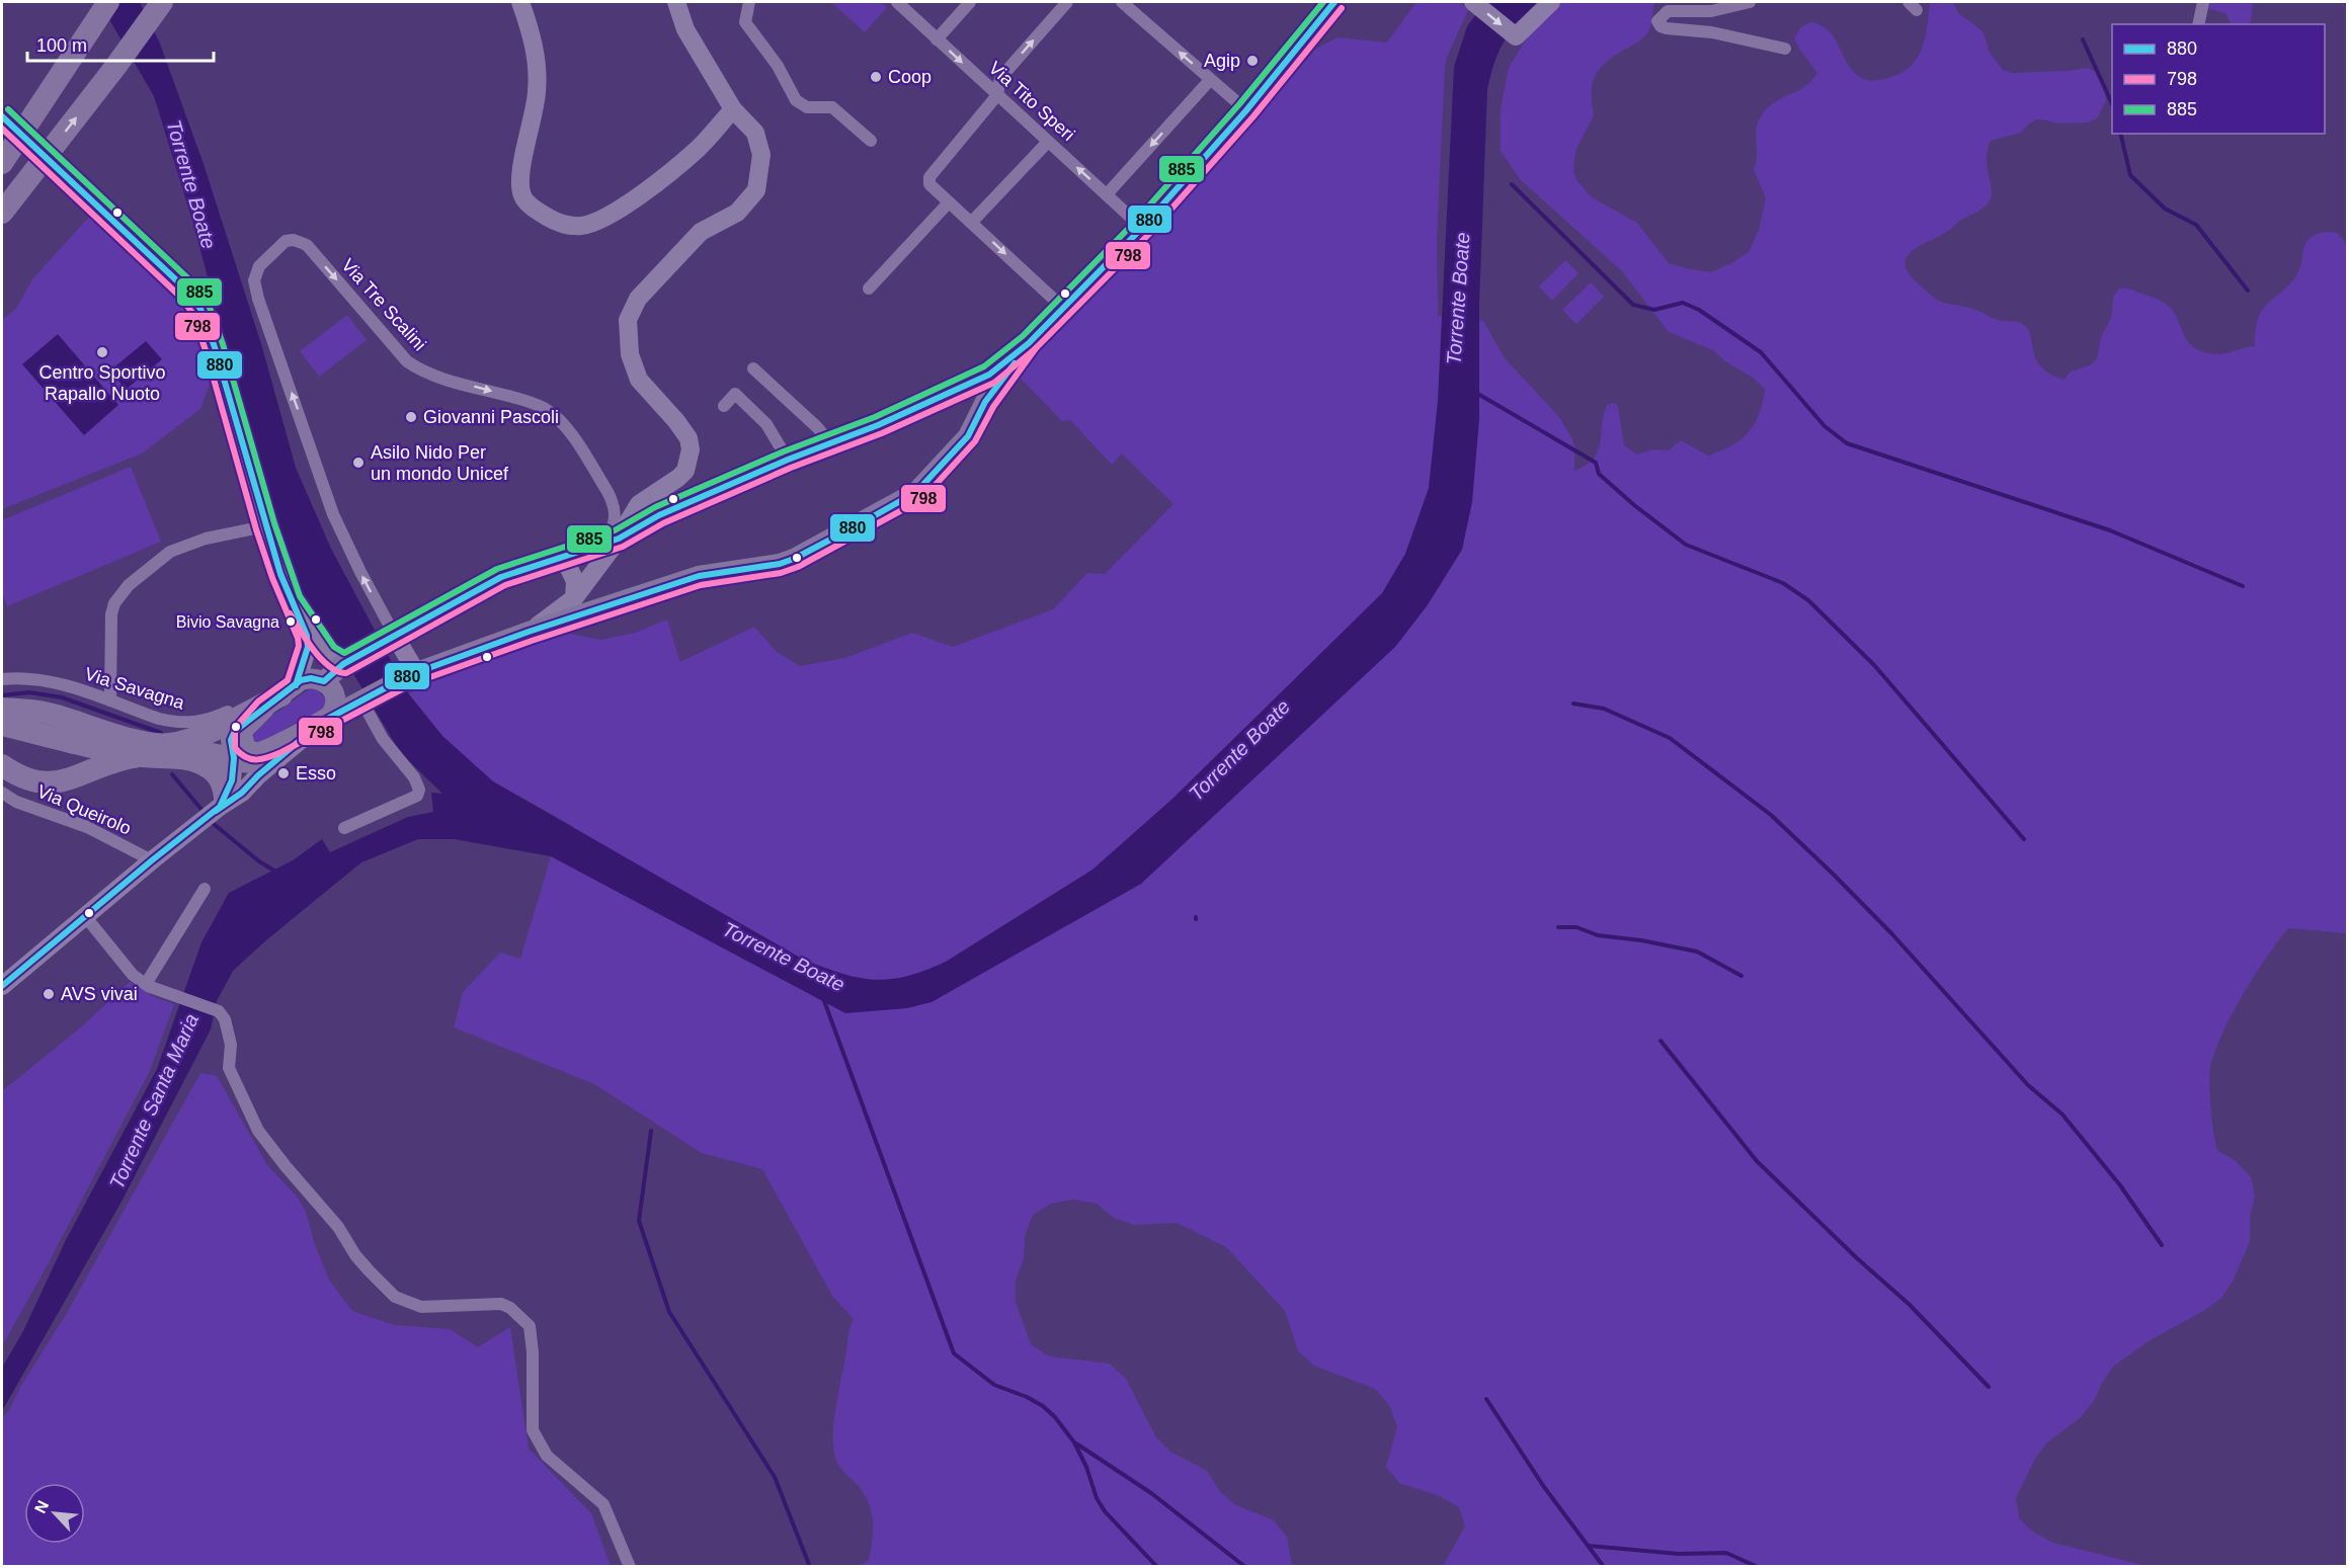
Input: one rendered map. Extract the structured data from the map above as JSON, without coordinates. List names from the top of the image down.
{
  "streets": {
    "street": [
      "Via Tito Speri",
      "Via Tre Scalini",
      "Via Savagna",
      "Via Queirolo"
    ]
  },
  "water": ["Torrente Boate", "Torrente Santa Maria"],
  "places": [
    "Agip",
    "Coop",
    "Centro Sportivo Rapallo Nuoto",
    "Giovanni Pascoli",
    "Asilo Nido Per un mondo Unicef",
    "Bivio Savagna",
    "Esso",
    "AVS vivai"
  ],
  "lines": ["transit line 880", "transit line 885", "transit line 798"],
  "legend": ["880", "798", "885"],
  "scale_bar": "100 m",
  "north": "top left"
}
